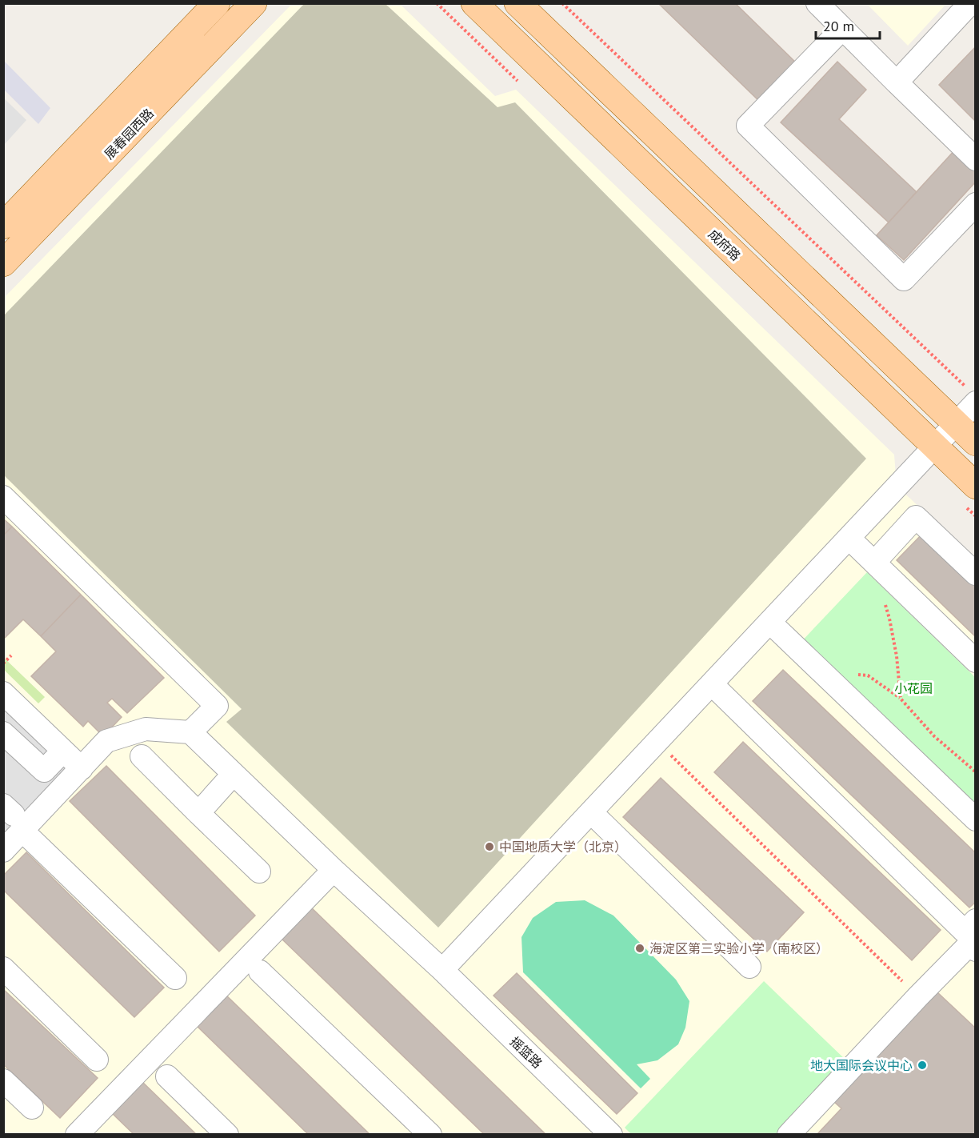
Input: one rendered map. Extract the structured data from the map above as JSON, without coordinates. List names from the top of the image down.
{
  "streets": {
    "main road": ["展春园西路", "成府路"],
    "street": ["摇篮路"]
  },
  "parks": ["小花园"],
  "places": ["中国地质大学（北京）", "海淀区第三实验小学（南校区）", "地大国际会议中心"],
  "scale_bar": "20 m"
}
